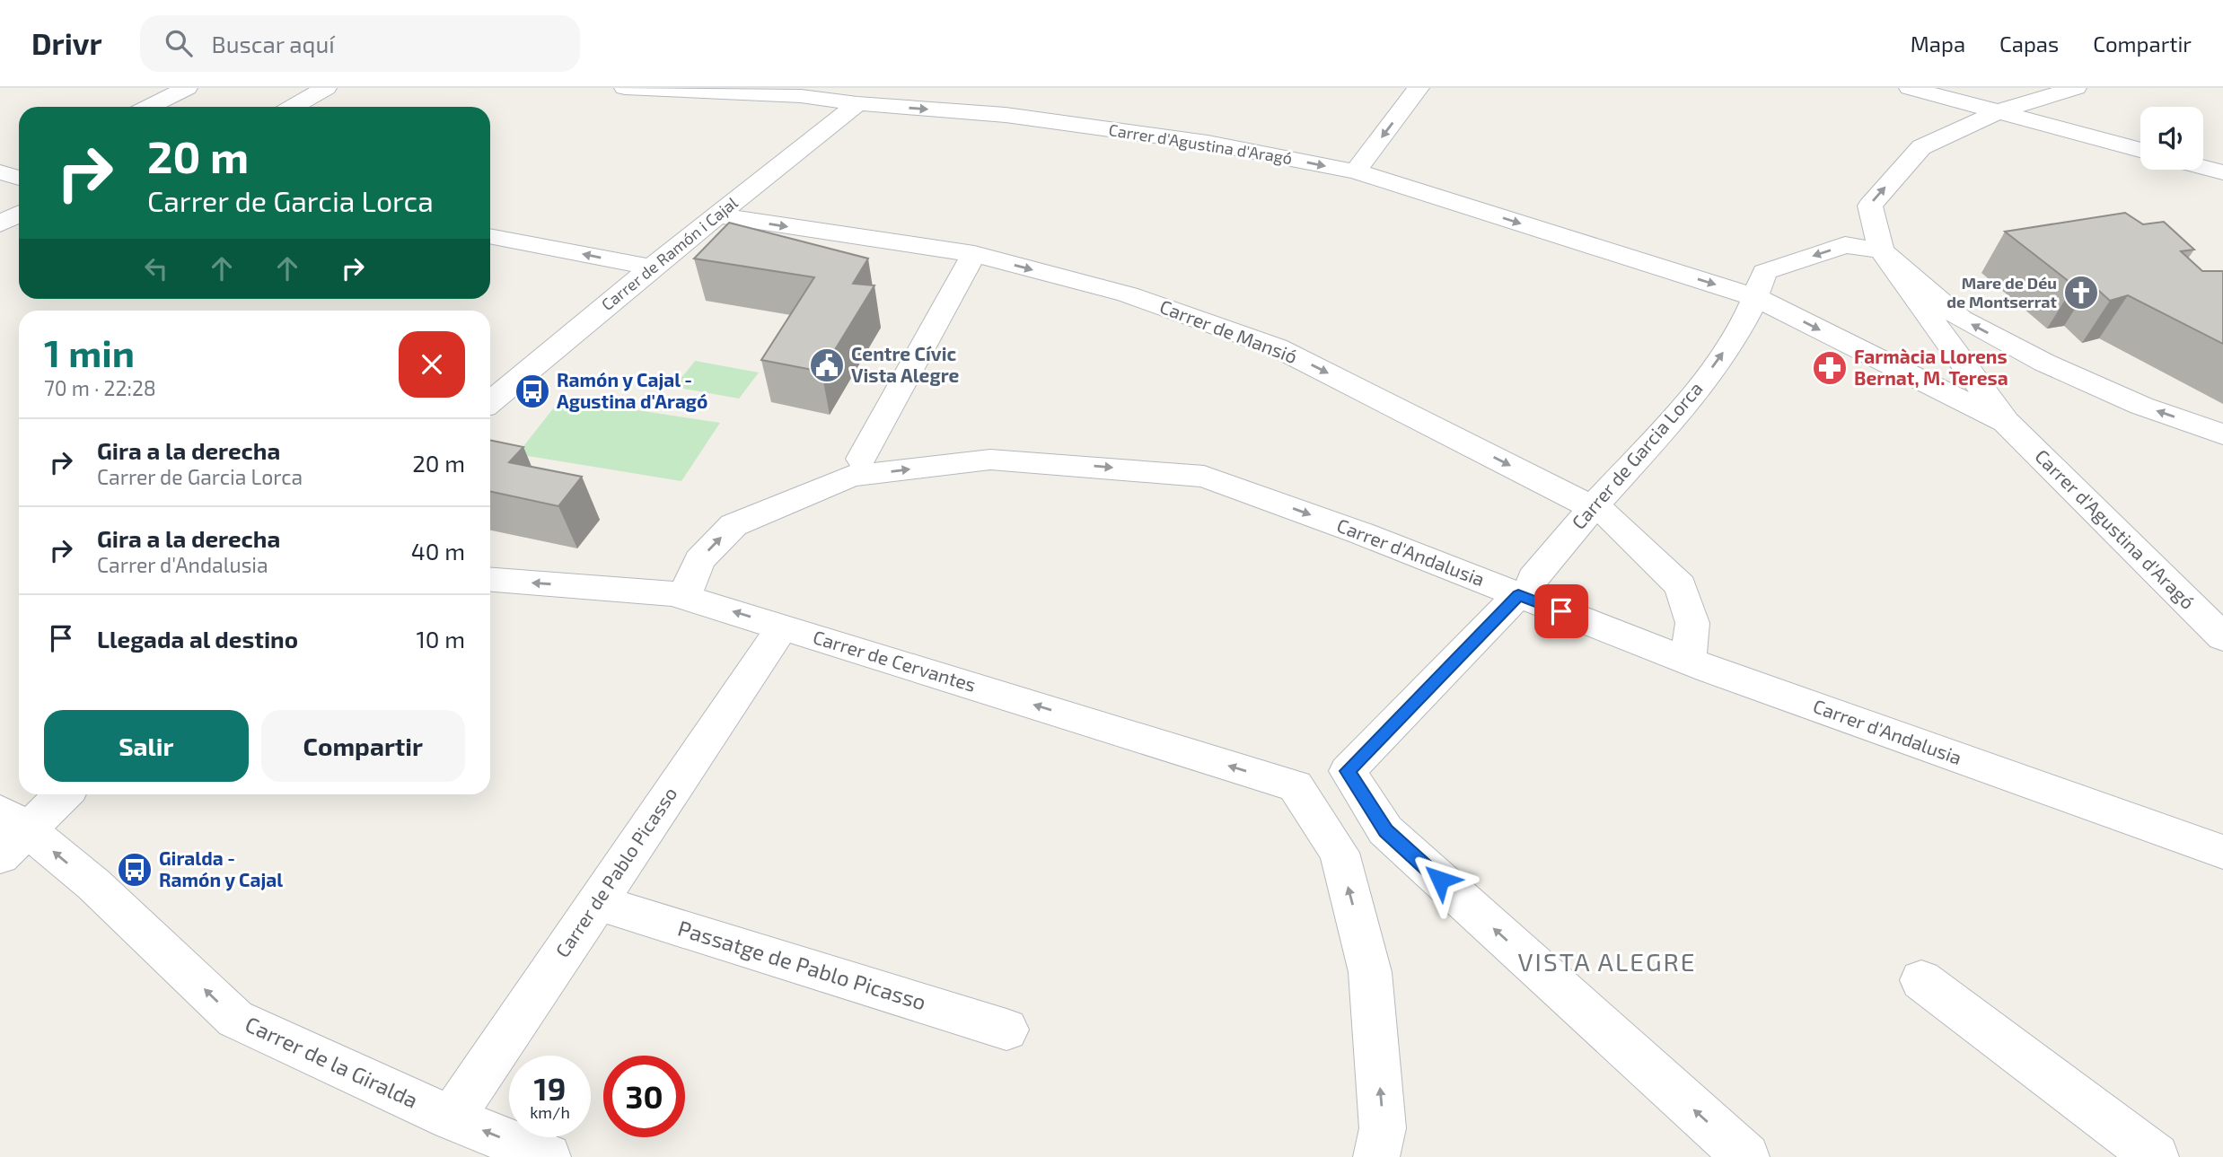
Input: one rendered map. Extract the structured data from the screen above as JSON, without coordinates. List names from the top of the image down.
{
  "streets": {
    "street": [
      "Carrer d'Agustina d'Aragó",
      "Carrer de Ramón i Cajal",
      "Carrer de Mansió",
      "Carrer de Garcia Lorca",
      "Carrer d'Andalusia",
      "Carrer de Cervantes",
      "Carrer de Pablo Picasso",
      "Passatge de Pablo Picasso",
      "Carrer de la Giralda"
    ]
  },
  "crossings": [
    ["Carrer d'Agustina d'Aragó", "Carrer de Ramón i Cajal"],
    ["Carrer d'Agustina d'Aragó", "Carrer de Garcia Lorca"],
    ["Carrer de Ramón i Cajal", "Carrer de Mansió"],
    ["Carrer de Mansió", "Carrer de Garcia Lorca"],
    ["Carrer de Mansió", "Carrer d'Andalusia"],
    ["Carrer de Garcia Lorca", "Carrer d'Andalusia"],
    ["Carrer d'Andalusia", "Carrer de Cervantes"],
    ["Carrer de Cervantes", "Carrer de Pablo Picasso"],
    ["Carrer de Pablo Picasso", "Passatge de Pablo Picasso"],
    ["Carrer de Pablo Picasso", "Carrer de la Giralda"]
  ],
  "one_way": [
    "Carrer d'Agustina d'Aragó",
    "Carrer de Mansió",
    "Carrer d'Andalusia",
    "Carrer de Cervantes",
    "Carrer de la Giralda"
  ],
  "districts": ["VISTA ALEGRE"],
  "places": {
    "church": ["Mare de Déu de Montserrat"],
    "public building": ["Centre Cívic Vista Alegre"],
    "pharmacy": ["Farmàcia Llorens Bernat, M. Teresa"],
    "bus stop": ["Ramón y Cajal - Agustina d'Aragó", "Giralda - Ramón y Cajal"]
  },
  "page": {
    "header": "Drivr",
    "search": "Buscar aquí",
    "nav": ["Mapa", "Capas", "Compartir"],
    "turn": ["20 m", "Carrer de Garcia Lorca"],
    "heading": ["1 min", "70 m · 22:28"],
    "list": [
      {
        "name": "Gira a la derecha",
        "note": "Carrer de Garcia Lorca",
        "value": "20 m"
      },
      {
        "name": "Gira a la derecha",
        "note": "Carrer d'Andalusia",
        "value": "40 m"
      },
      {
        "name": "Llegada al destino",
        "value": "10 m"
      }
    ],
    "buttons": ["Salir", "Compartir"],
    "speed": "19 km/h",
    "limit": "30"
  }
}
